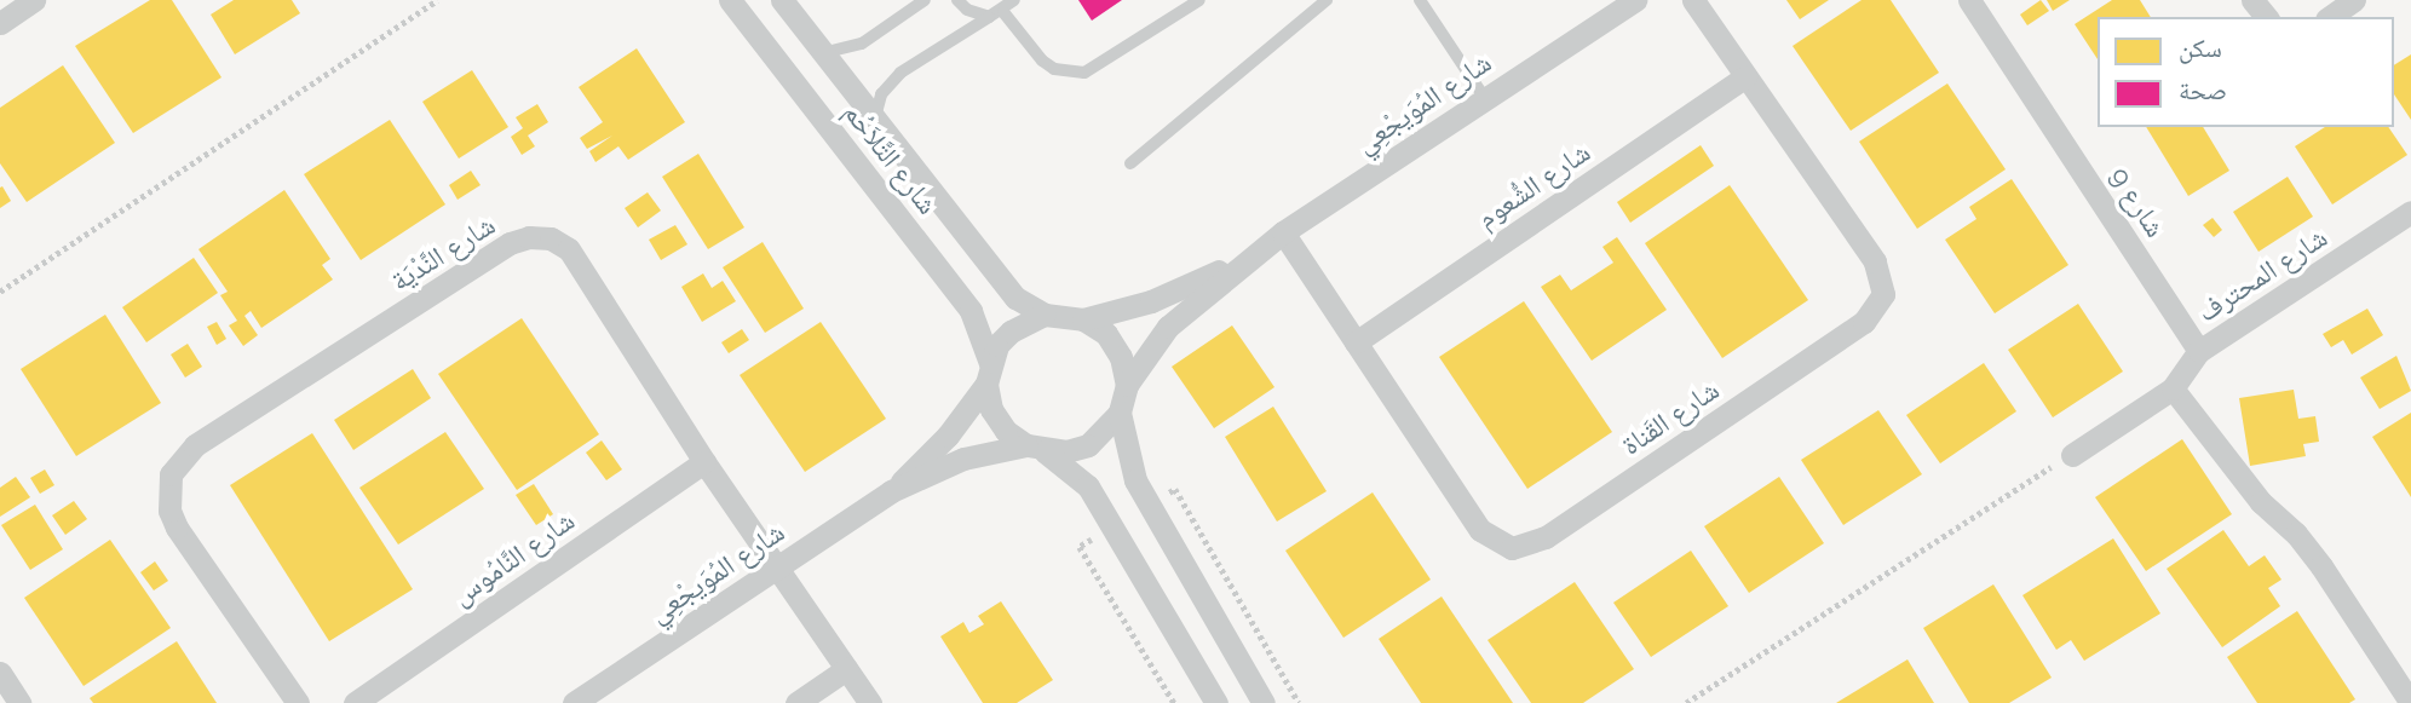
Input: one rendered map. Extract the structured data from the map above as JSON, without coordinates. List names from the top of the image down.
{
  "streets": {
    "street": [
      "شارع المُوَيجْعِي",
      "شارع التَّلاَحُم",
      "شارع الشُّعوم",
      "شارع 9",
      "شارع النَّدْيَة",
      "شارع المحترف",
      "شارع القَناة",
      "شارع النَّامُوس"
    ]
  },
  "crossings": [
    ["شارع المُوَيجْعِي", "شارع التَّلاَحُم"],
    ["شارع المُوَيجْعِي", "شارع النَّدْيَة"],
    ["شارع المُوَيجْعِي", "شارع القَناة"],
    ["شارع الشُّعوم", "شارع القَناة"],
    ["شارع 9", "شارع المحترف"],
    ["شارع النَّدْيَة", "شارع النَّامُوس"]
  ],
  "legend": ["سكن", "صحة"]
}
